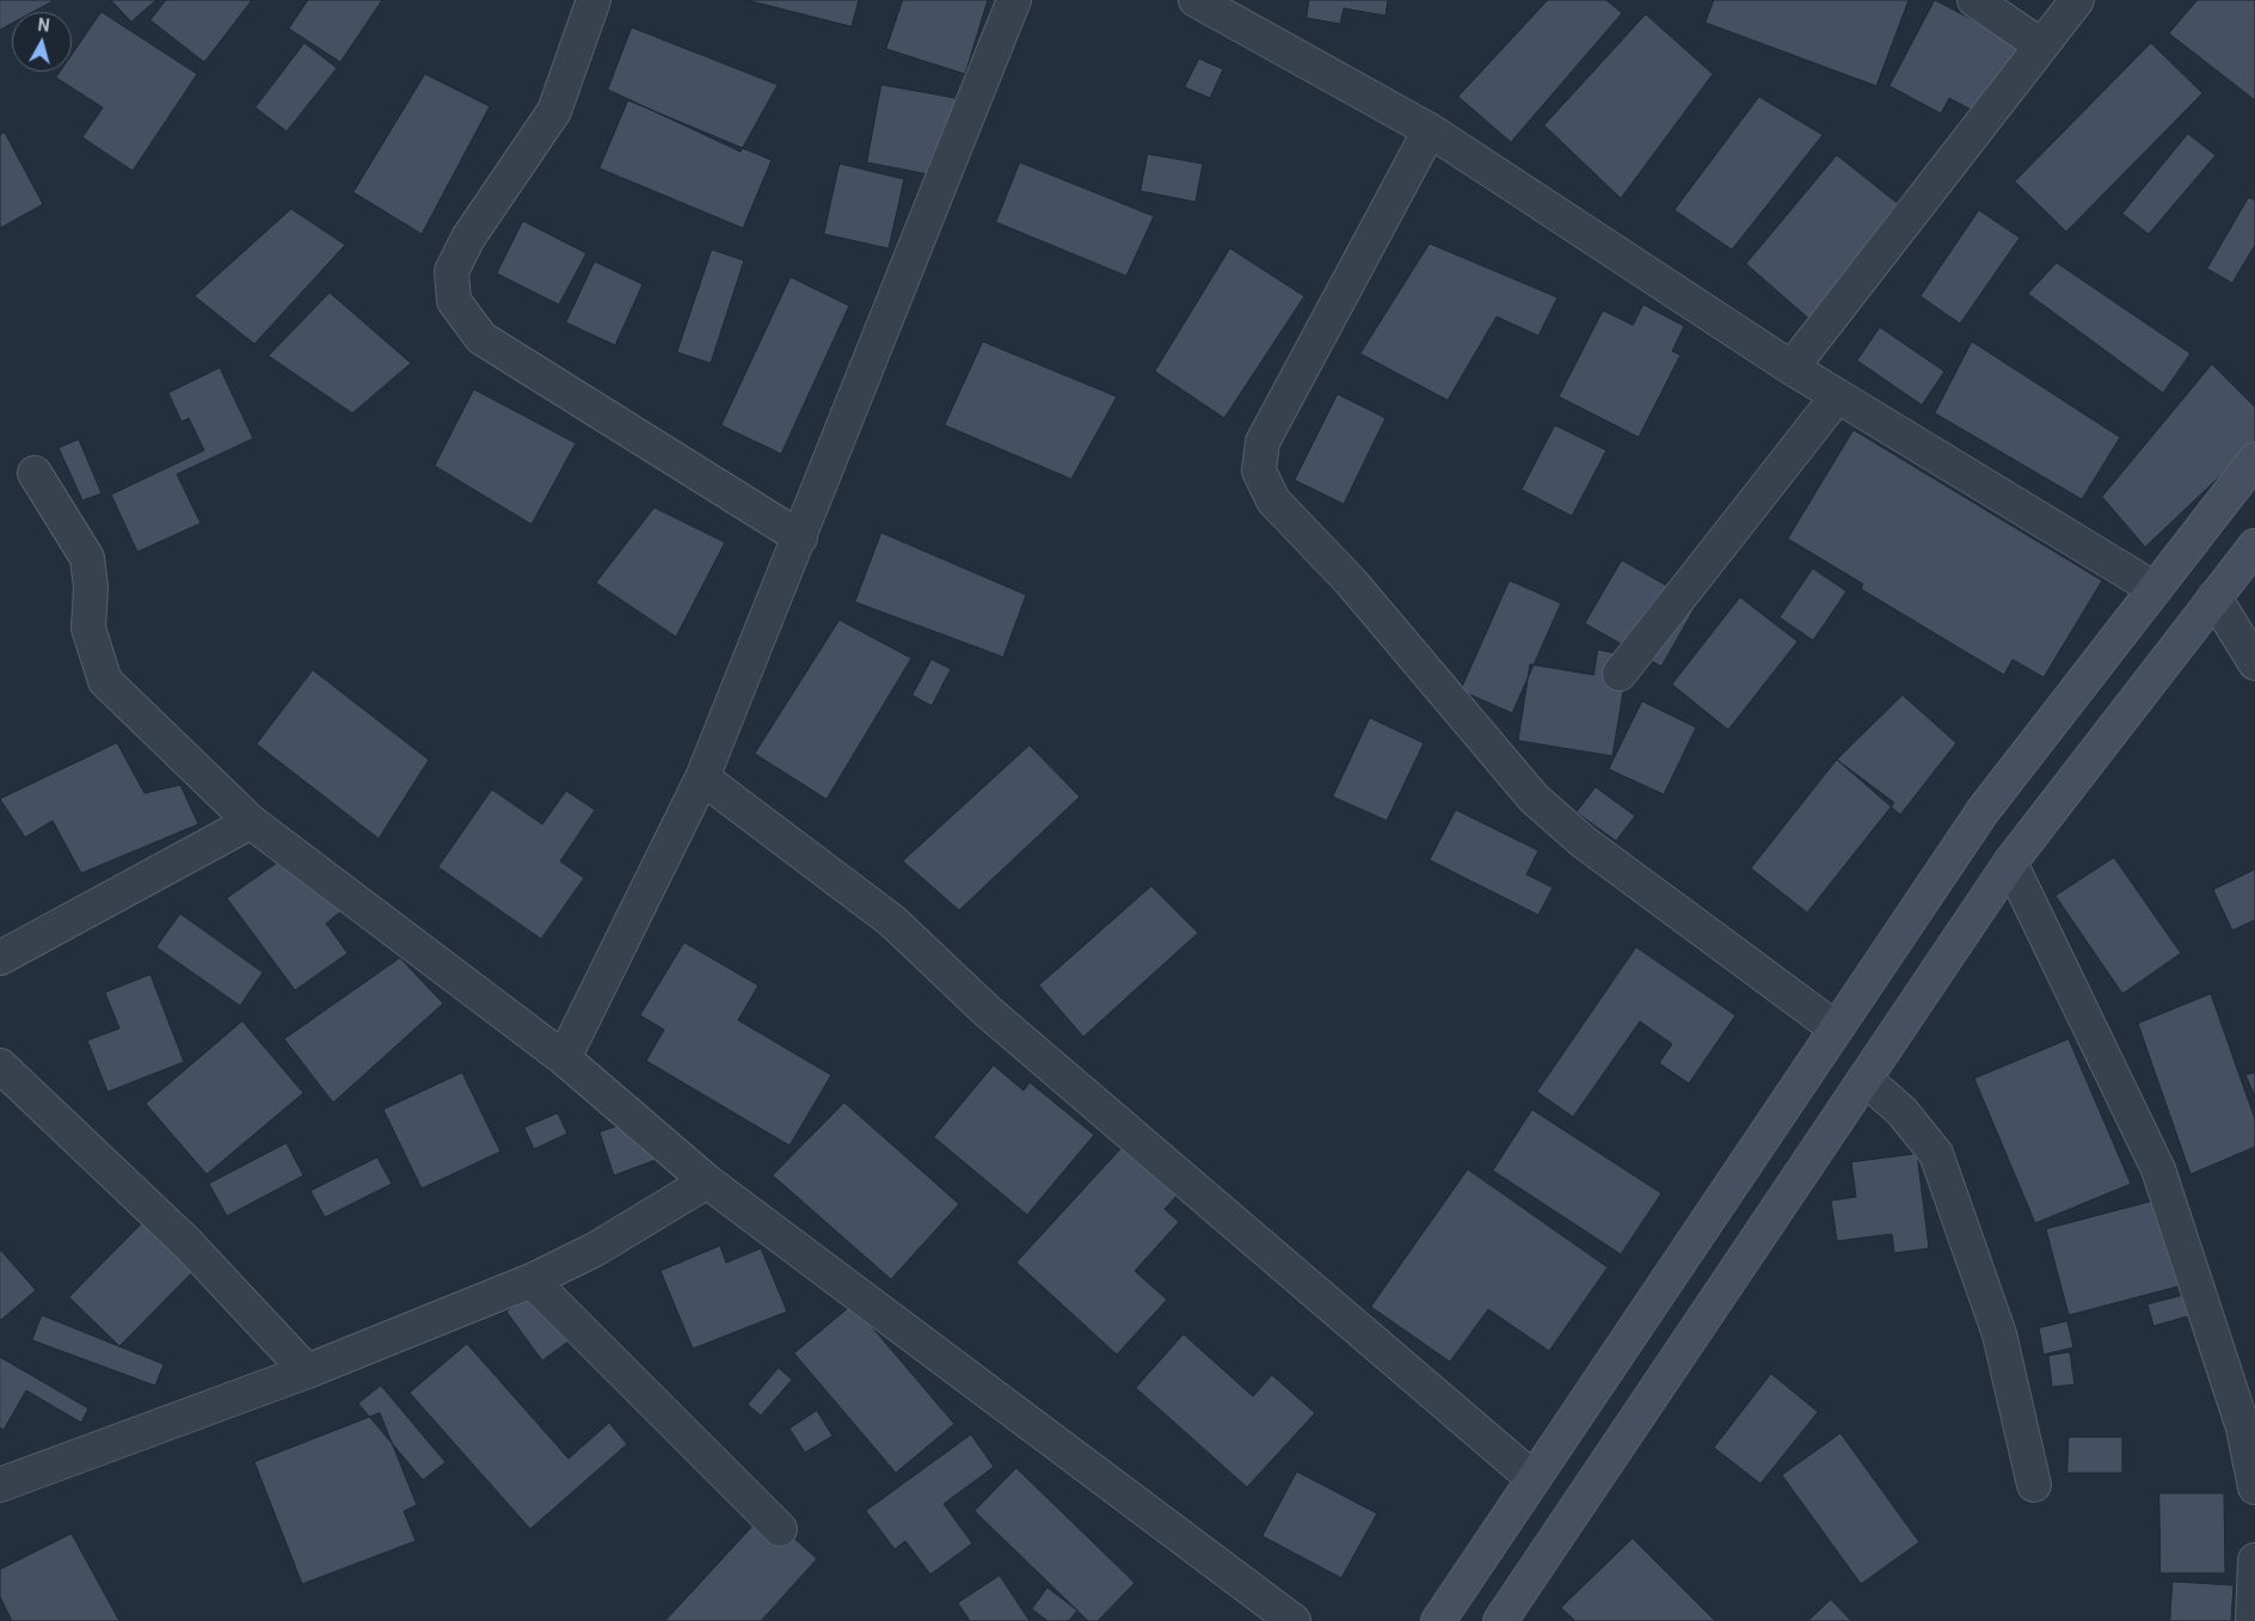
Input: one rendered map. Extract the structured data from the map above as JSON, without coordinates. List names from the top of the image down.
{
  "north": "top"
}
